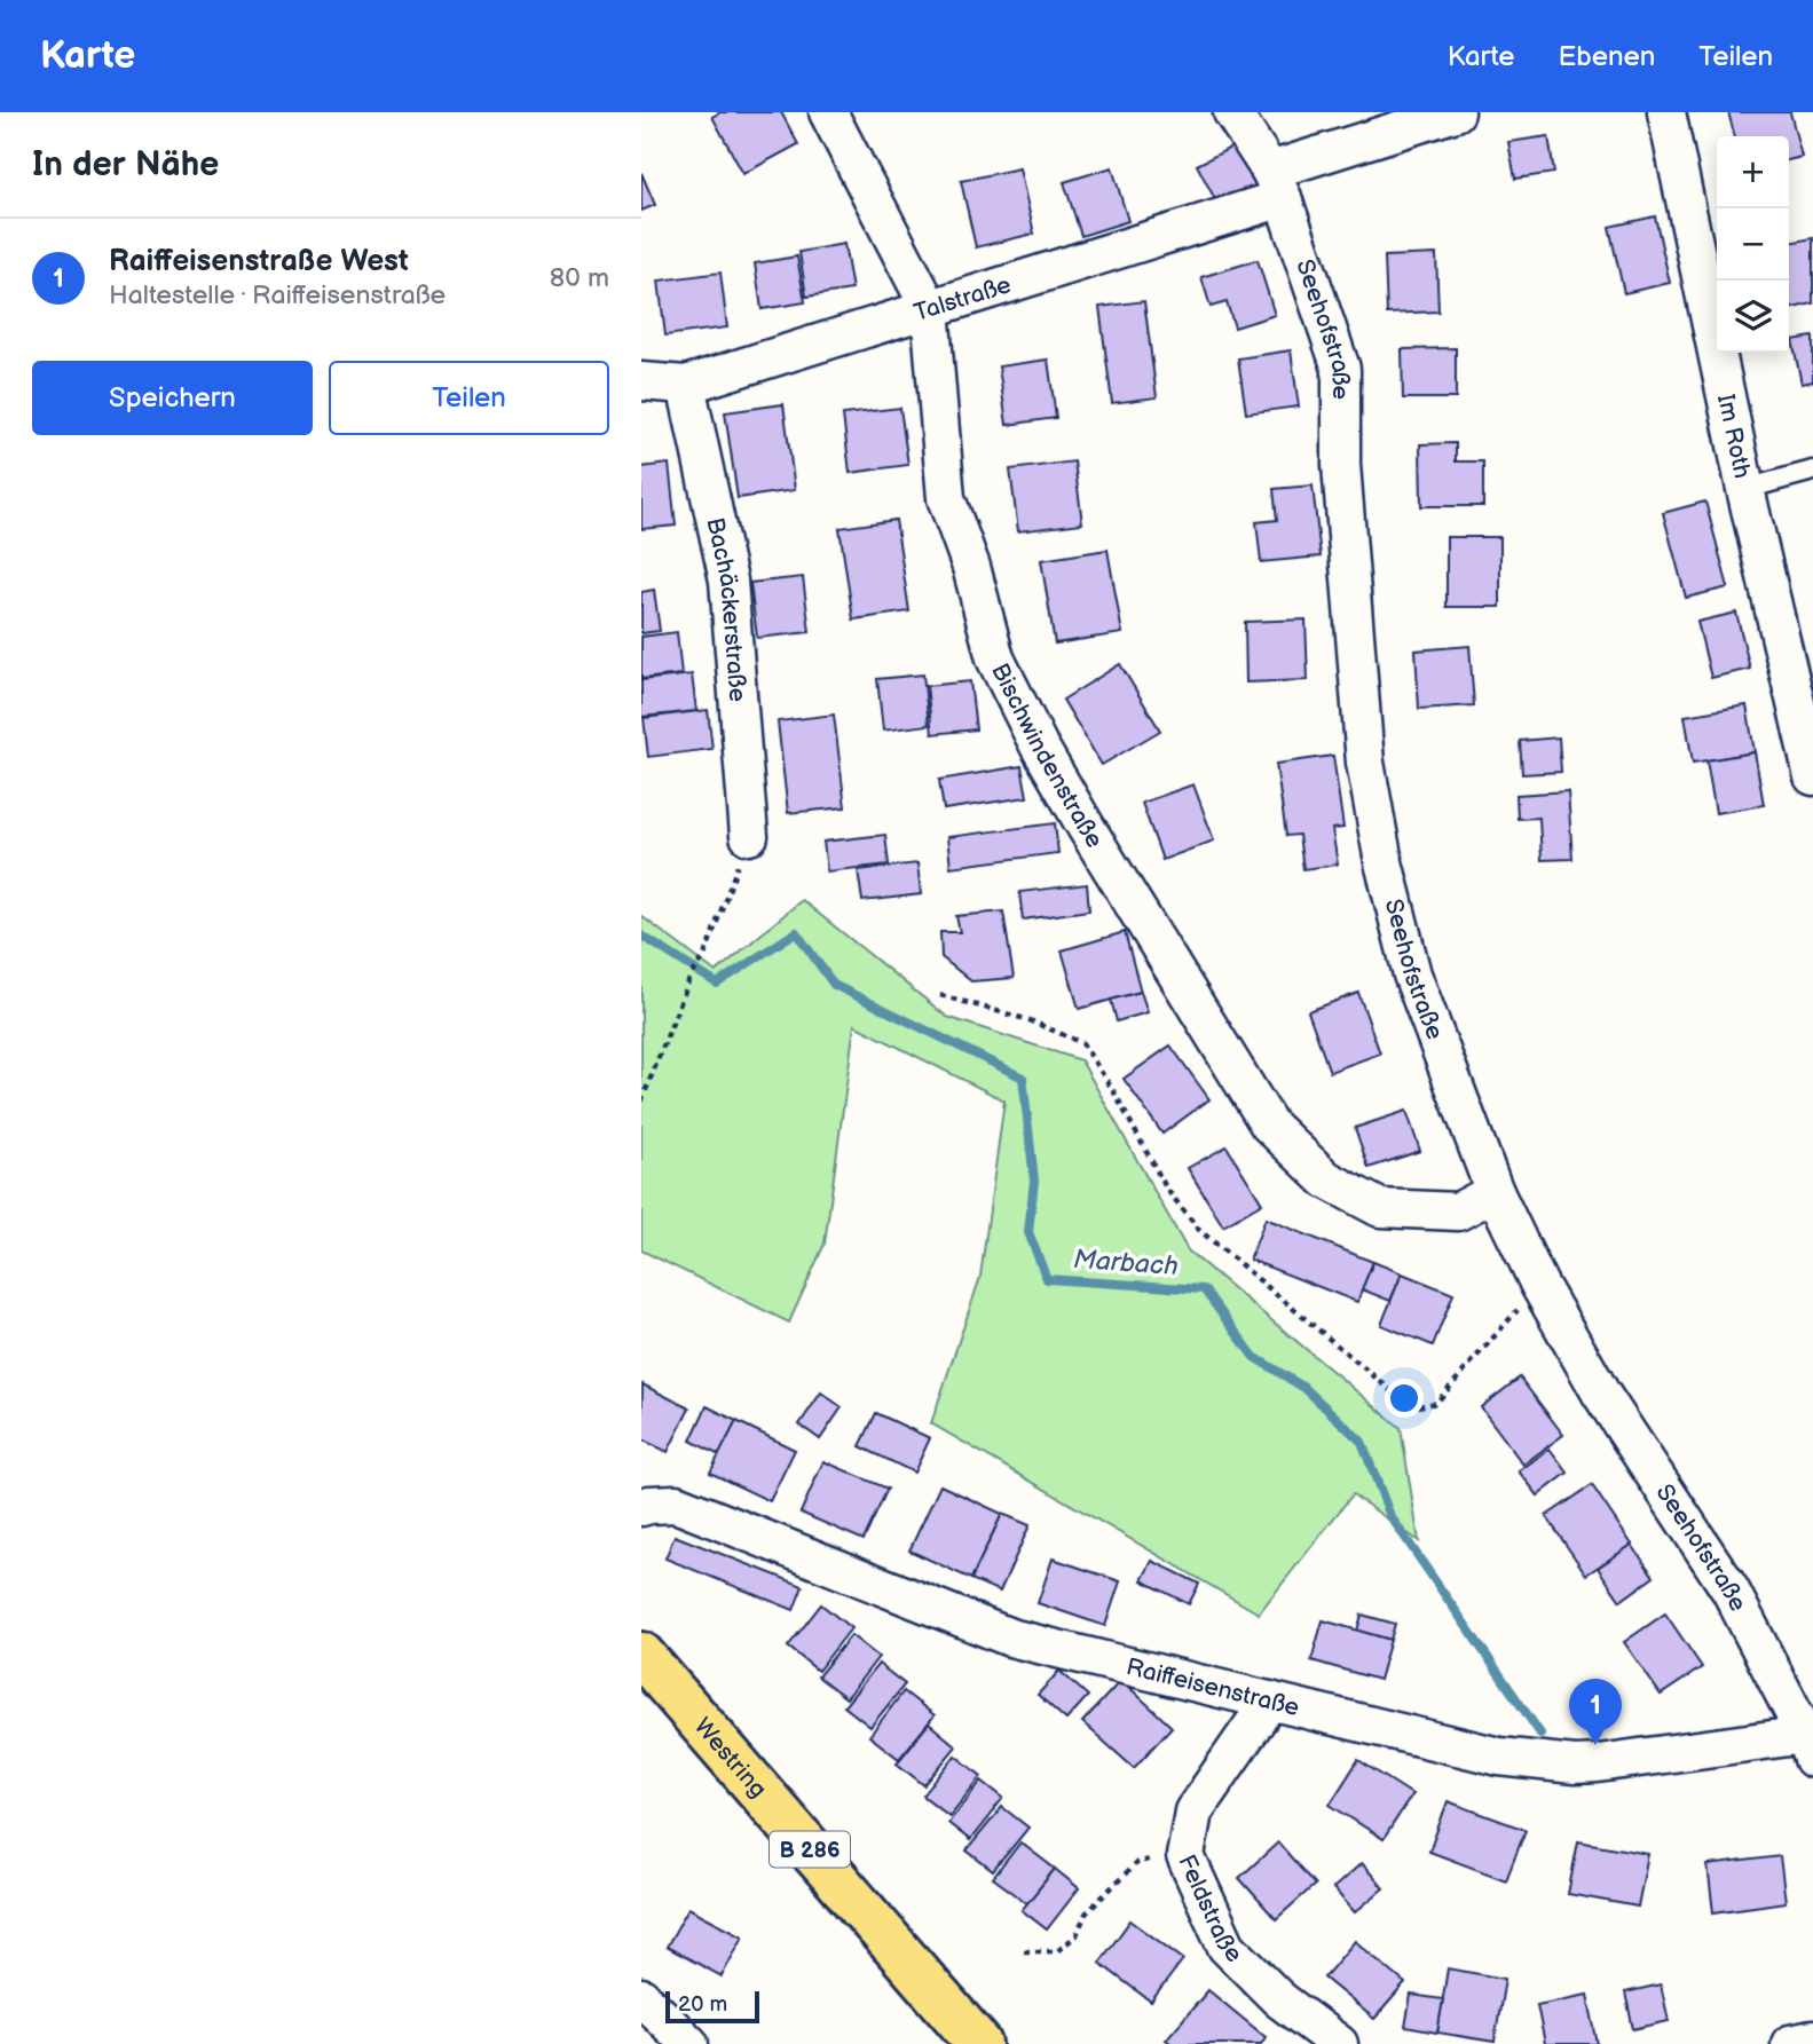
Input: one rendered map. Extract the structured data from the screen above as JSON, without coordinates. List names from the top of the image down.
{
  "streets": {
    "main road": ["Westring", "B 286"],
    "street": [
      "Talstraße",
      "Seehofstraße",
      "Im Roth",
      "Bachäckerstraße",
      "Bischwindenstraße",
      "Raiffeisenstraße",
      "Feldstraße"
    ]
  },
  "crossings": [
    ["Talstraße", "Seehofstraße"],
    ["Talstraße", "Bachäckerstraße"],
    ["Talstraße", "Bischwindenstraße"],
    ["Seehofstraße", "Bischwindenstraße"],
    ["Seehofstraße", "Raiffeisenstraße"],
    ["Raiffeisenstraße", "Feldstraße"]
  ],
  "water": ["Marbach"],
  "scale_bar": "20 m",
  "page": {
    "header": "Karte",
    "nav": ["Karte", "Ebenen", "Teilen"],
    "heading": "In der Nähe",
    "map_buttons": ["+", "−"],
    "list": [
      {
        "mark": "1",
        "name": "Raiffeisenstraße West",
        "note": "Haltestelle · Raiffeisenstraße",
        "value": "80 m"
      }
    ],
    "buttons": ["Speichern", "Teilen"],
    "pins": "1",
    "scale": "20 m"
  }
}
